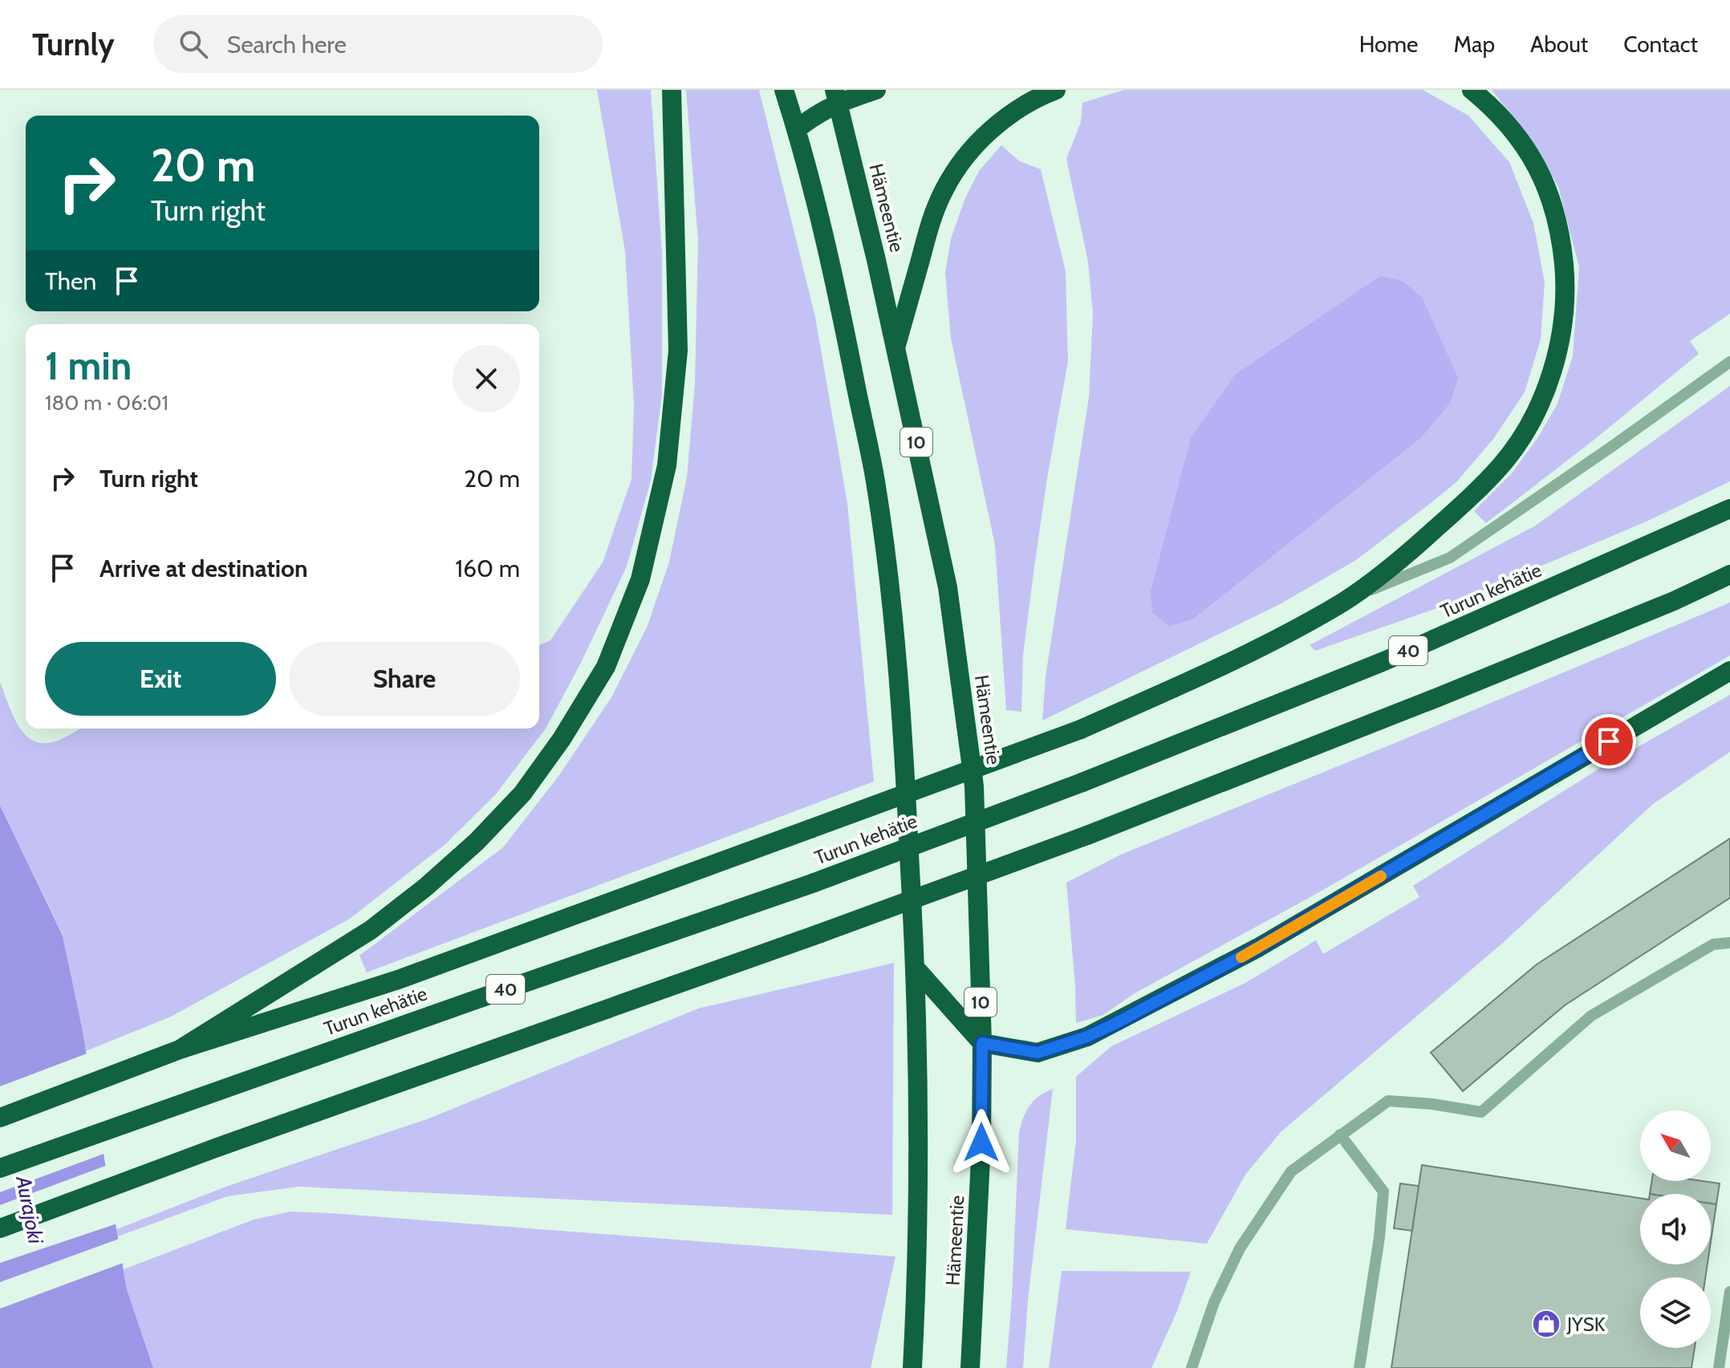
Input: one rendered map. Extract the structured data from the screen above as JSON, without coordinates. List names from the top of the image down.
{
  "streets": {
    "highway": [
      "Hämeentie",
      "10",
      "Turun kehätie",
      "40"
    ]
  },
  "water": ["Aurajoki"],
  "places": {
    "shop": ["JYSK"]
  },
  "north": "top left",
  "page": {
    "header": "Turnly",
    "search": "Search here",
    "nav": [
      "Home",
      "Map",
      "About",
      "Contact"
    ],
    "turn": ["20 m", "Turn right"],
    "then": "Then",
    "heading": ["1 min", "180 m · 06:01"],
    "list": [
      {
        "name": "Turn right",
        "value": "20 m"
      },
      {
        "name": "Arrive at destination",
        "value": "160 m"
      }
    ],
    "buttons": ["Exit", "Share"]
  }
}
